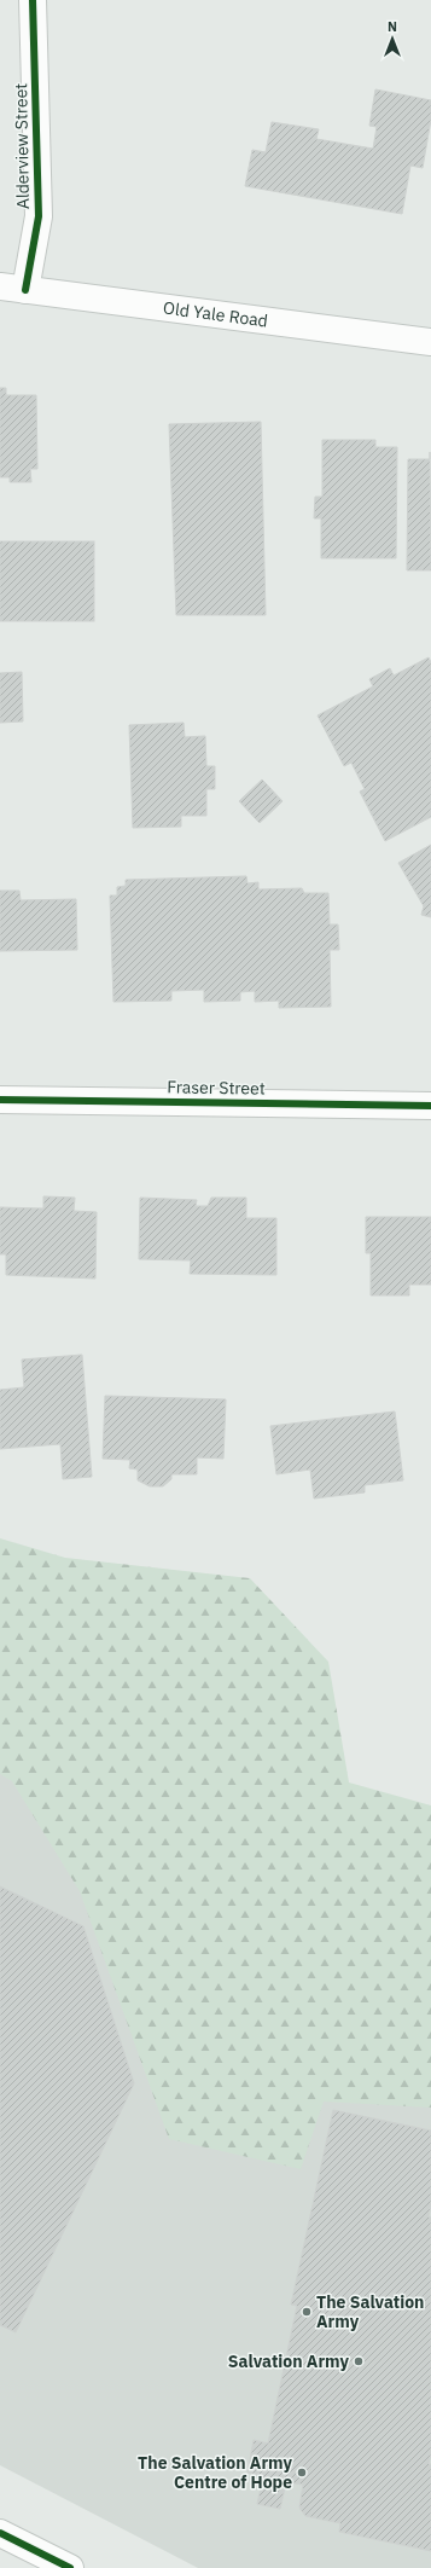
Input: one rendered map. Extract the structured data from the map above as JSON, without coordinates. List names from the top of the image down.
{
  "streets": {
    "street": ["Alderview Street", "Old Yale Road", "Fraser Street"]
  },
  "crossings": [
    ["Alderview Street", "Old Yale Road"]
  ],
  "places": ["The Salvation Army", "Salvation Army", "The Salvation Army Centre of Hope"],
  "north": "top"
}
